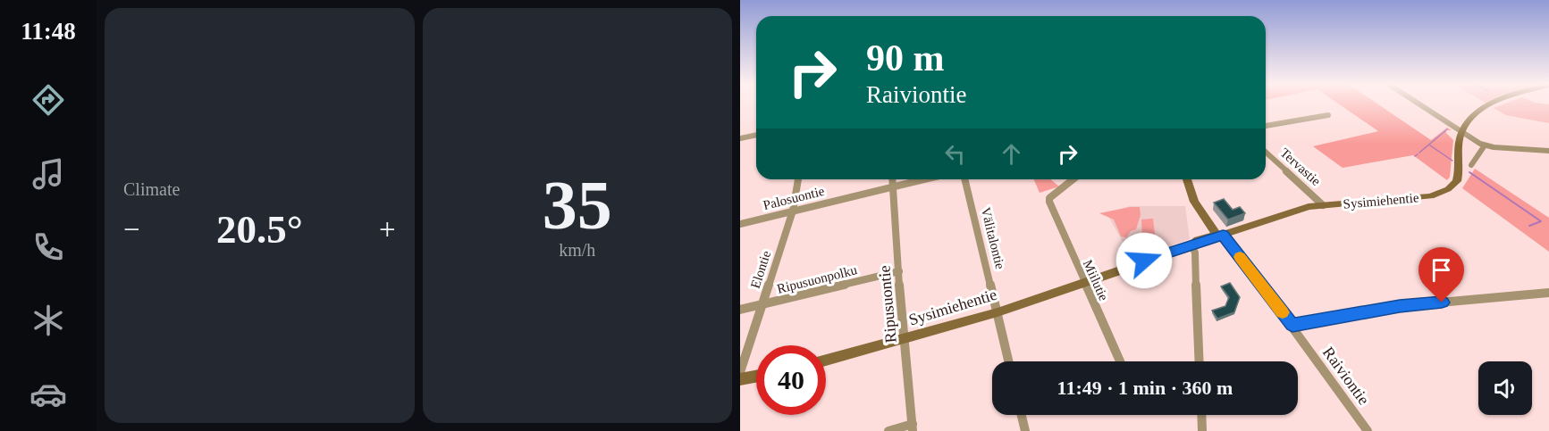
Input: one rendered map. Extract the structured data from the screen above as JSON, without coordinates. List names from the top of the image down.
{
  "streets": {
    "street": [
      "Tervastie",
      "Palosuontie",
      "Sysimiehentie",
      "Välitalontie",
      "Elontie",
      "Ripusuonpolku",
      "Miilutie",
      "Ripusuontie",
      "Raiviontie"
    ]
  },
  "crossings": [
    ["Tervastie", "Sysimiehentie"],
    ["Palosuontie", "Elontie"],
    ["Palosuontie", "Ripusuontie"],
    ["Sysimiehentie", "Välitalontie"],
    ["Sysimiehentie", "Miilutie"],
    ["Sysimiehentie", "Ripusuontie"],
    ["Sysimiehentie", "Raiviontie"],
    ["Elontie", "Ripusuonpolku"],
    ["Ripusuonpolku", "Ripusuontie"]
  ],
  "page": {
    "tabs": "11:48",
    "tile": [
      "Climate",
      ["35", "km/h"]
    ],
    "turn": ["90 m", "Raiviontie"],
    "heat": ["−", "20.5°", "+"],
    "limit": "40",
    "trip": "11:49 · 1 min · 360 m"
  }
}
